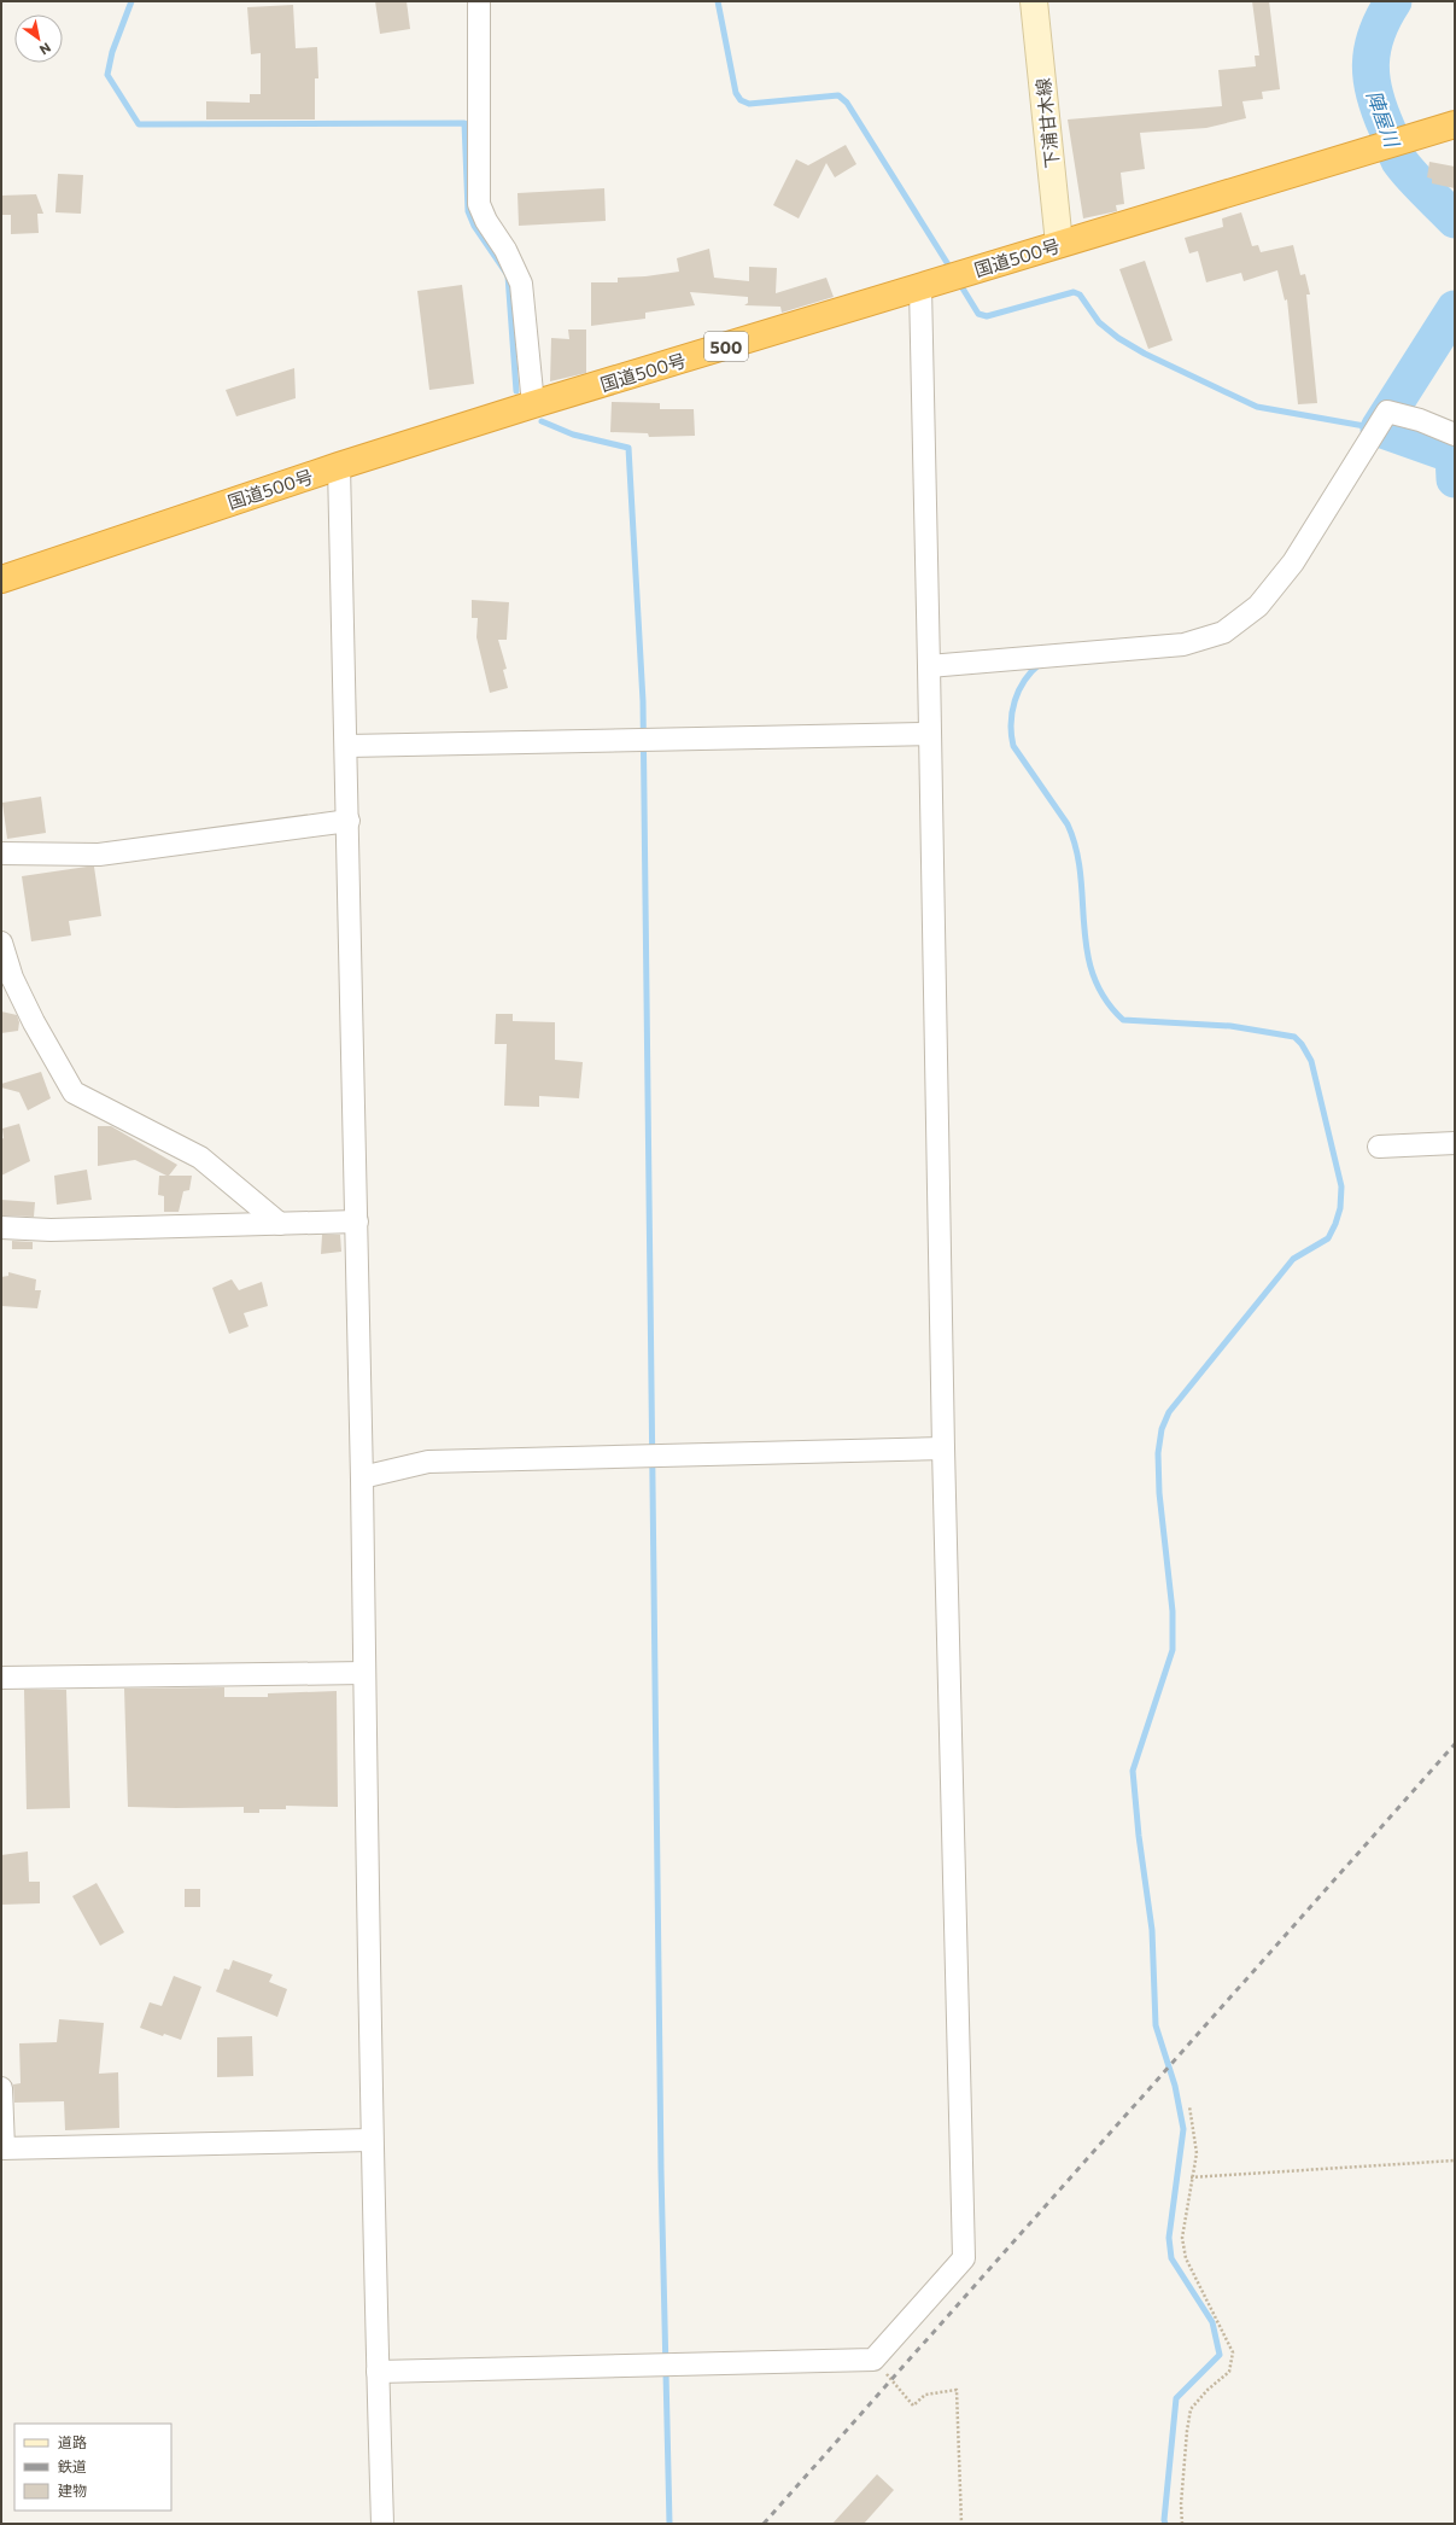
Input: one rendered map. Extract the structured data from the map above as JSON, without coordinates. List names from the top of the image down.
{
  "streets": {
    "highway": ["国道500号", "500"],
    "main road": ["下浦甘木線"]
  },
  "crossings": [
    ["下浦甘木線", "国道500号"]
  ],
  "water": ["陣屋川"],
  "legend": ["道路", "鉄道", "建物"],
  "north": "bottom right"
}
